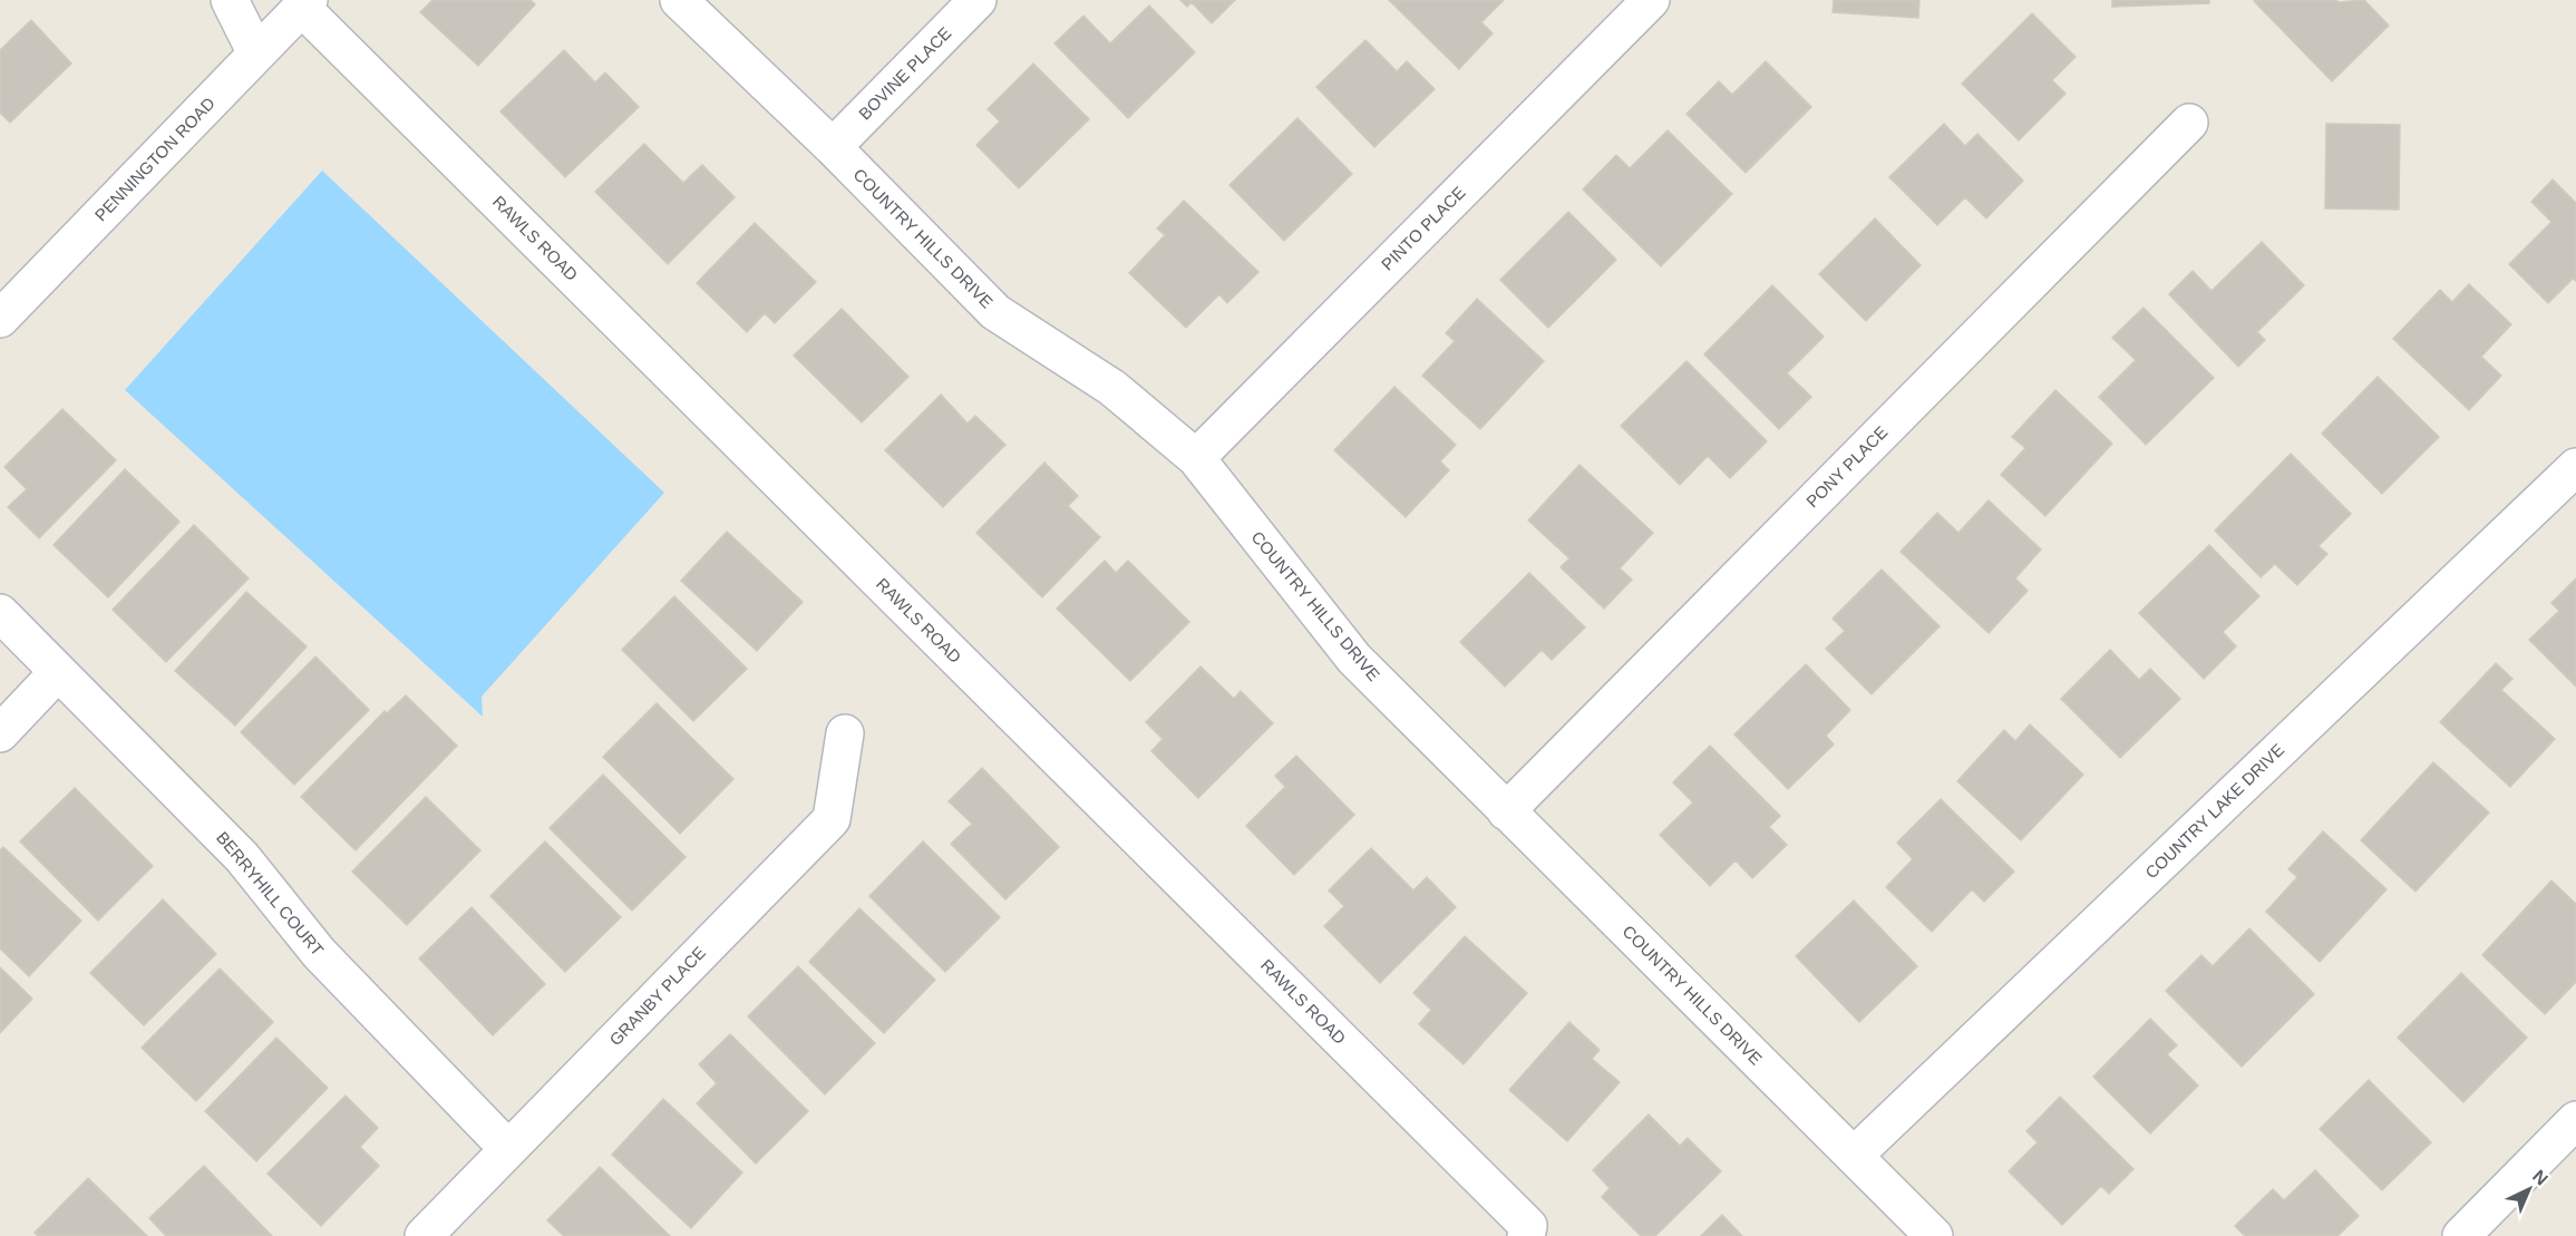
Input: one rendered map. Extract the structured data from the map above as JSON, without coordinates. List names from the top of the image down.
{
  "streets": {
    "street": [
      "BOVINE PLACE",
      "PENNINGTON ROAD",
      "PINTO PLACE",
      "RAWLS ROAD",
      "COUNTRY HILLS DRIVE",
      "PONY PLACE",
      "COUNTRY LAKE DRIVE",
      "BERRYHILL COURT",
      "GRANBY PLACE"
    ]
  },
  "crossings": [
    ["BOVINE PLACE", "COUNTRY HILLS DRIVE"],
    ["PENNINGTON ROAD", "RAWLS ROAD"],
    ["PINTO PLACE", "COUNTRY HILLS DRIVE"],
    ["COUNTRY HILLS DRIVE", "PONY PLACE"],
    ["COUNTRY HILLS DRIVE", "COUNTRY LAKE DRIVE"],
    ["BERRYHILL COURT", "GRANBY PLACE"]
  ],
  "north": "top right"
}
